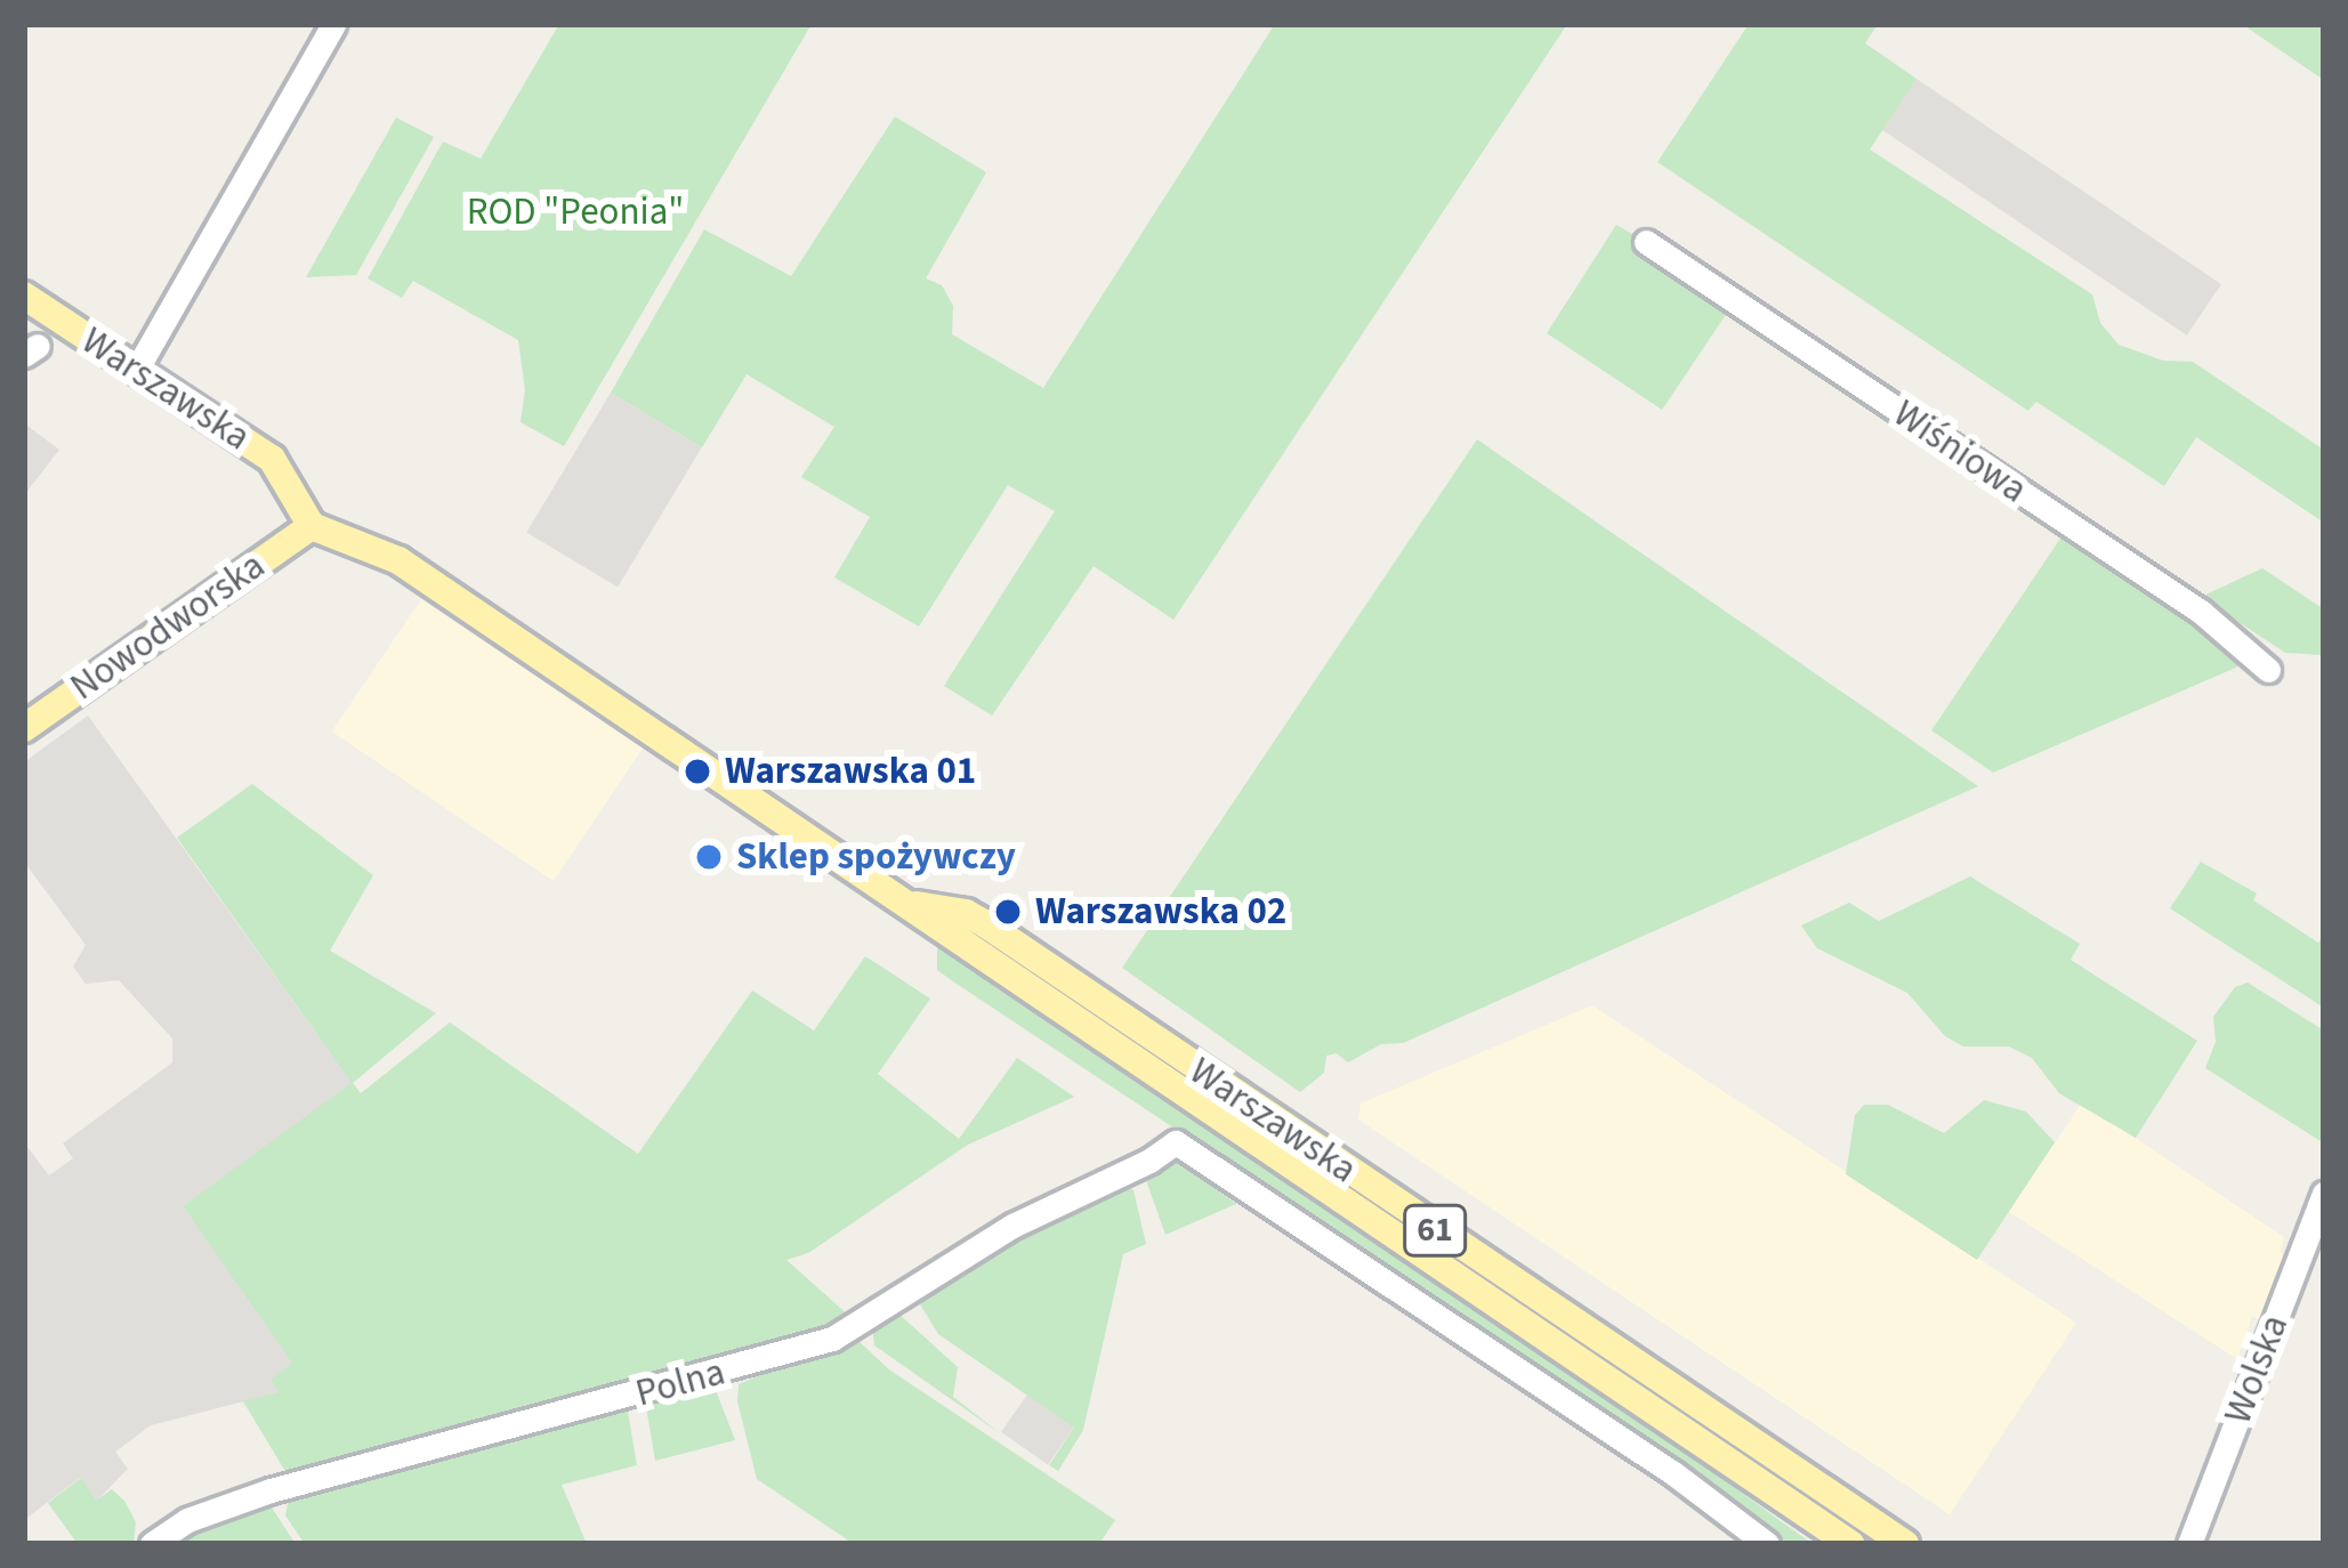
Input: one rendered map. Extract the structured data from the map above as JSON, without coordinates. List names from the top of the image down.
{
  "streets": {
    "main road": ["Warszawska", "Nowodworska", "61"],
    "street": ["Wiśniowa", "Wolska", "Polna"]
  },
  "crossings": [
    ["Warszawska", "Nowodworska"]
  ],
  "parks": ["ROD \"Peonia\""],
  "places": ["Warszawska 01", "Sklep spożywczy", "Warszawska 02"]
}
